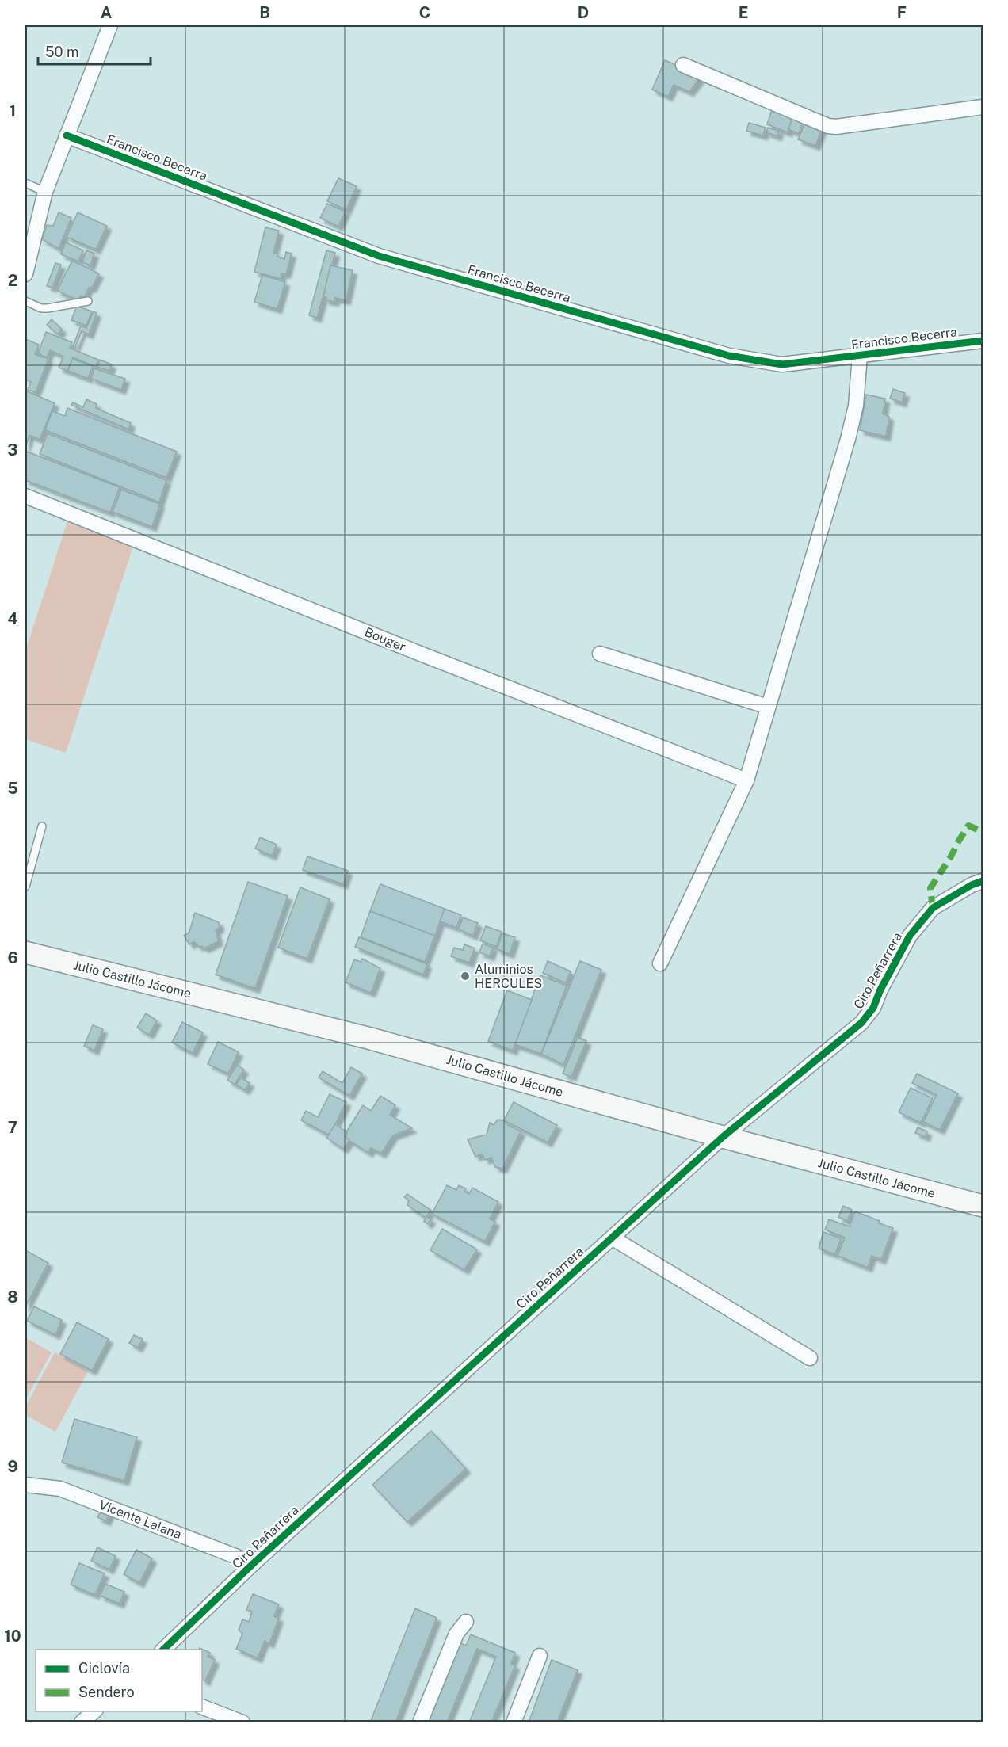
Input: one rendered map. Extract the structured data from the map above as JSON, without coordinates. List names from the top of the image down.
{
  "streets": {
    "main road": ["Julio Castillo Jácome"],
    "street": [
      "Francisco Becerra",
      "Bouger",
      "Ciro Peñarrera",
      "Vicente Lalana"
    ]
  },
  "crossings": [
    ["Ciro Peñarrera", "Julio Castillo Jácome"],
    ["Ciro Peñarrera", "Vicente Lalana"]
  ],
  "places": ["Aluminios HERCULES"],
  "legend": ["Ciclovía", "Sendero"],
  "scale_bar": "50 m",
  "grid": {
    "columns": [
      "A",
      "B",
      "C",
      "D",
      "E",
      "F"
    ],
    "rows": [
      "1",
      "2",
      "3",
      "4",
      "5",
      "6",
      "7",
      "8",
      "9",
      "10"
    ]
  }
}
